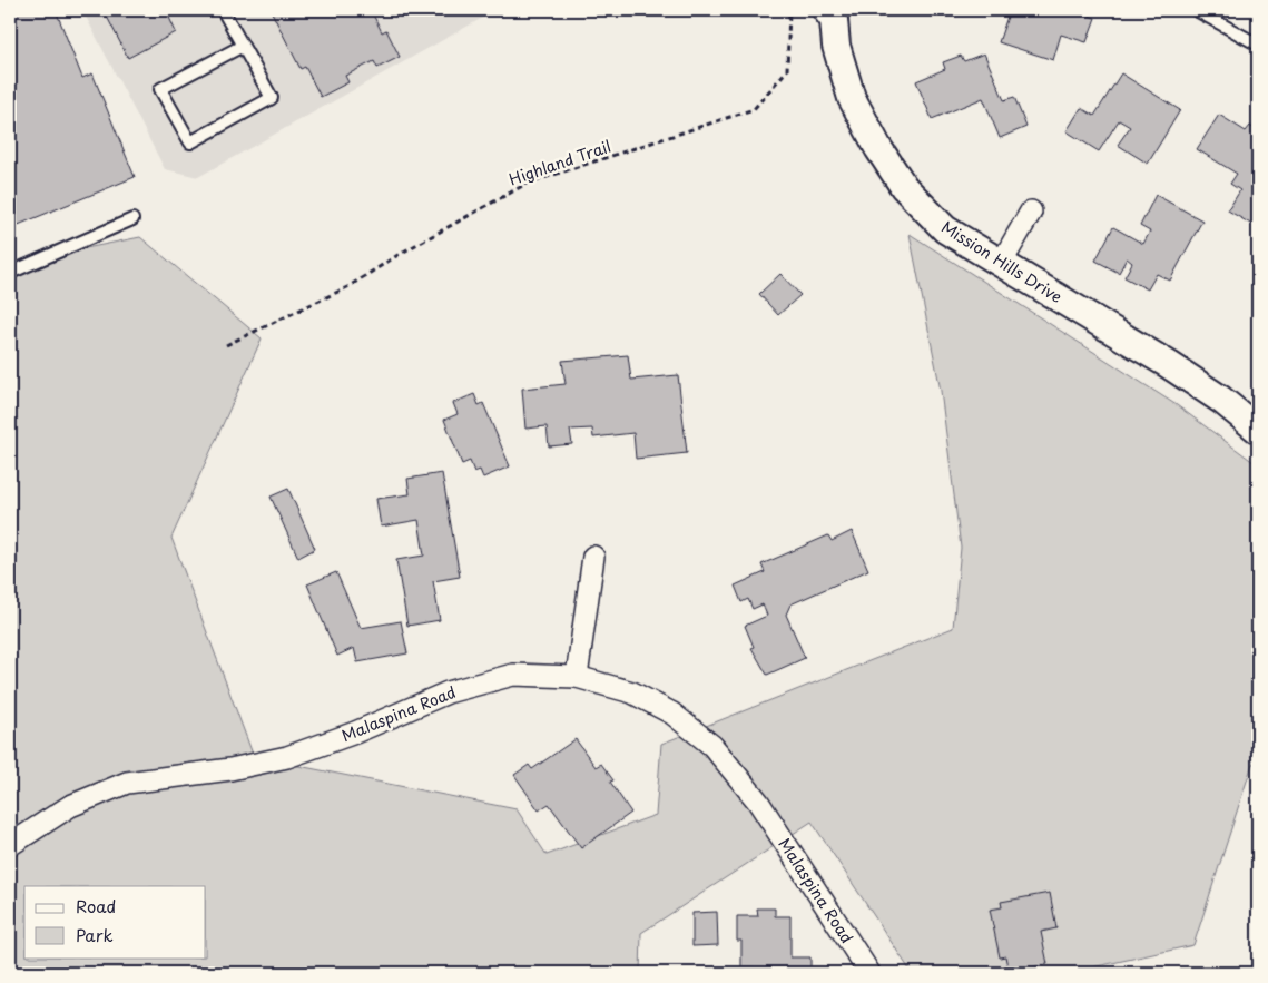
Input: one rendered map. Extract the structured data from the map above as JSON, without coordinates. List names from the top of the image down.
{
  "streets": {
    "street": ["Mission Hills Drive", "Malaspina Road"],
    "path": ["Highland Trail"]
  },
  "legend": ["Road", "Park"]
}
